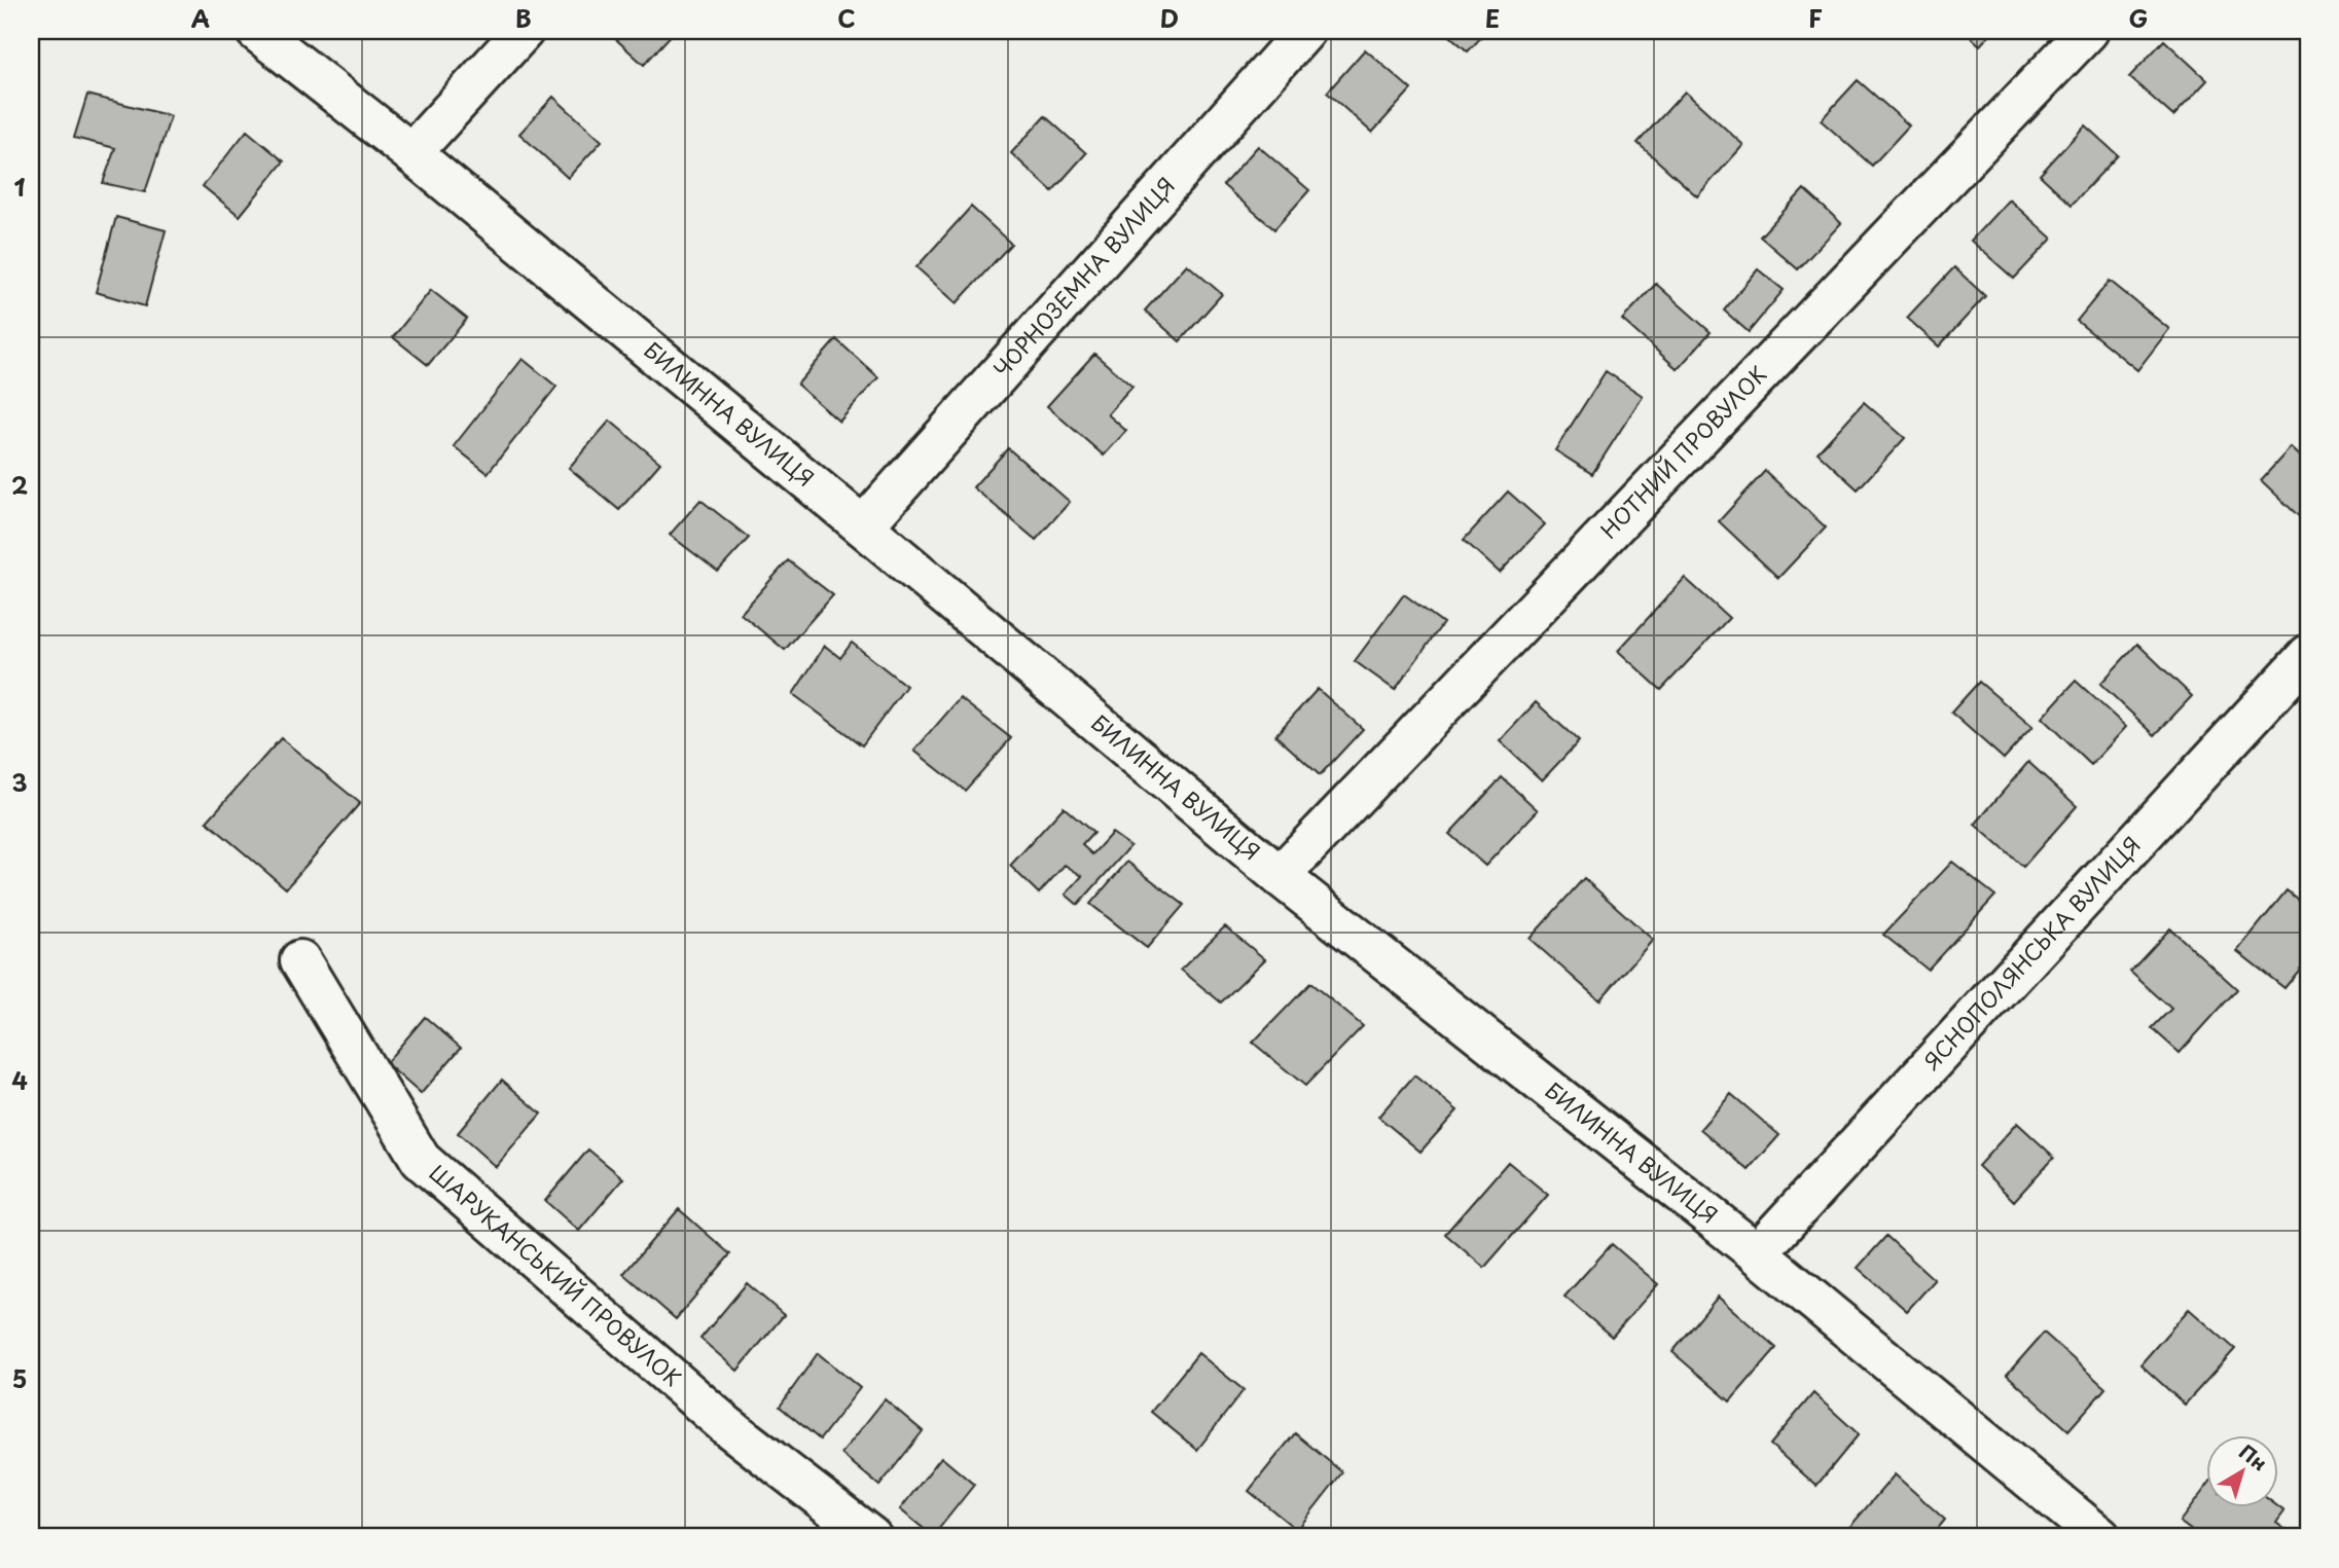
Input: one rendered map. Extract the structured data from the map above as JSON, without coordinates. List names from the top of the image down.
{
  "streets": {
    "street": [
      "ЧОРНОЗЕМНА ВУЛИЦЯ",
      "БИЛИННА ВУЛИЦЯ",
      "НОТНИЙ ПРОВУЛОК",
      "ЯСНОПОЛЯНСЬКА ВУЛИЦЯ",
      "ШАРУКАНСЬКИЙ ПРОВУЛОК"
    ]
  },
  "crossings": [
    ["ЧОРНОЗЕМНА ВУЛИЦЯ", "БИЛИННА ВУЛИЦЯ"],
    ["БИЛИННА ВУЛИЦЯ", "НОТНИЙ ПРОВУЛОК"],
    ["БИЛИННА ВУЛИЦЯ", "ЯСНОПОЛЯНСЬКА ВУЛИЦЯ"]
  ],
  "north": "top right",
  "grid": {
    "columns": [
      "A",
      "B",
      "C",
      "D",
      "E",
      "F",
      "G"
    ],
    "rows": [
      "1",
      "2",
      "3",
      "4",
      "5"
    ]
  }
}
